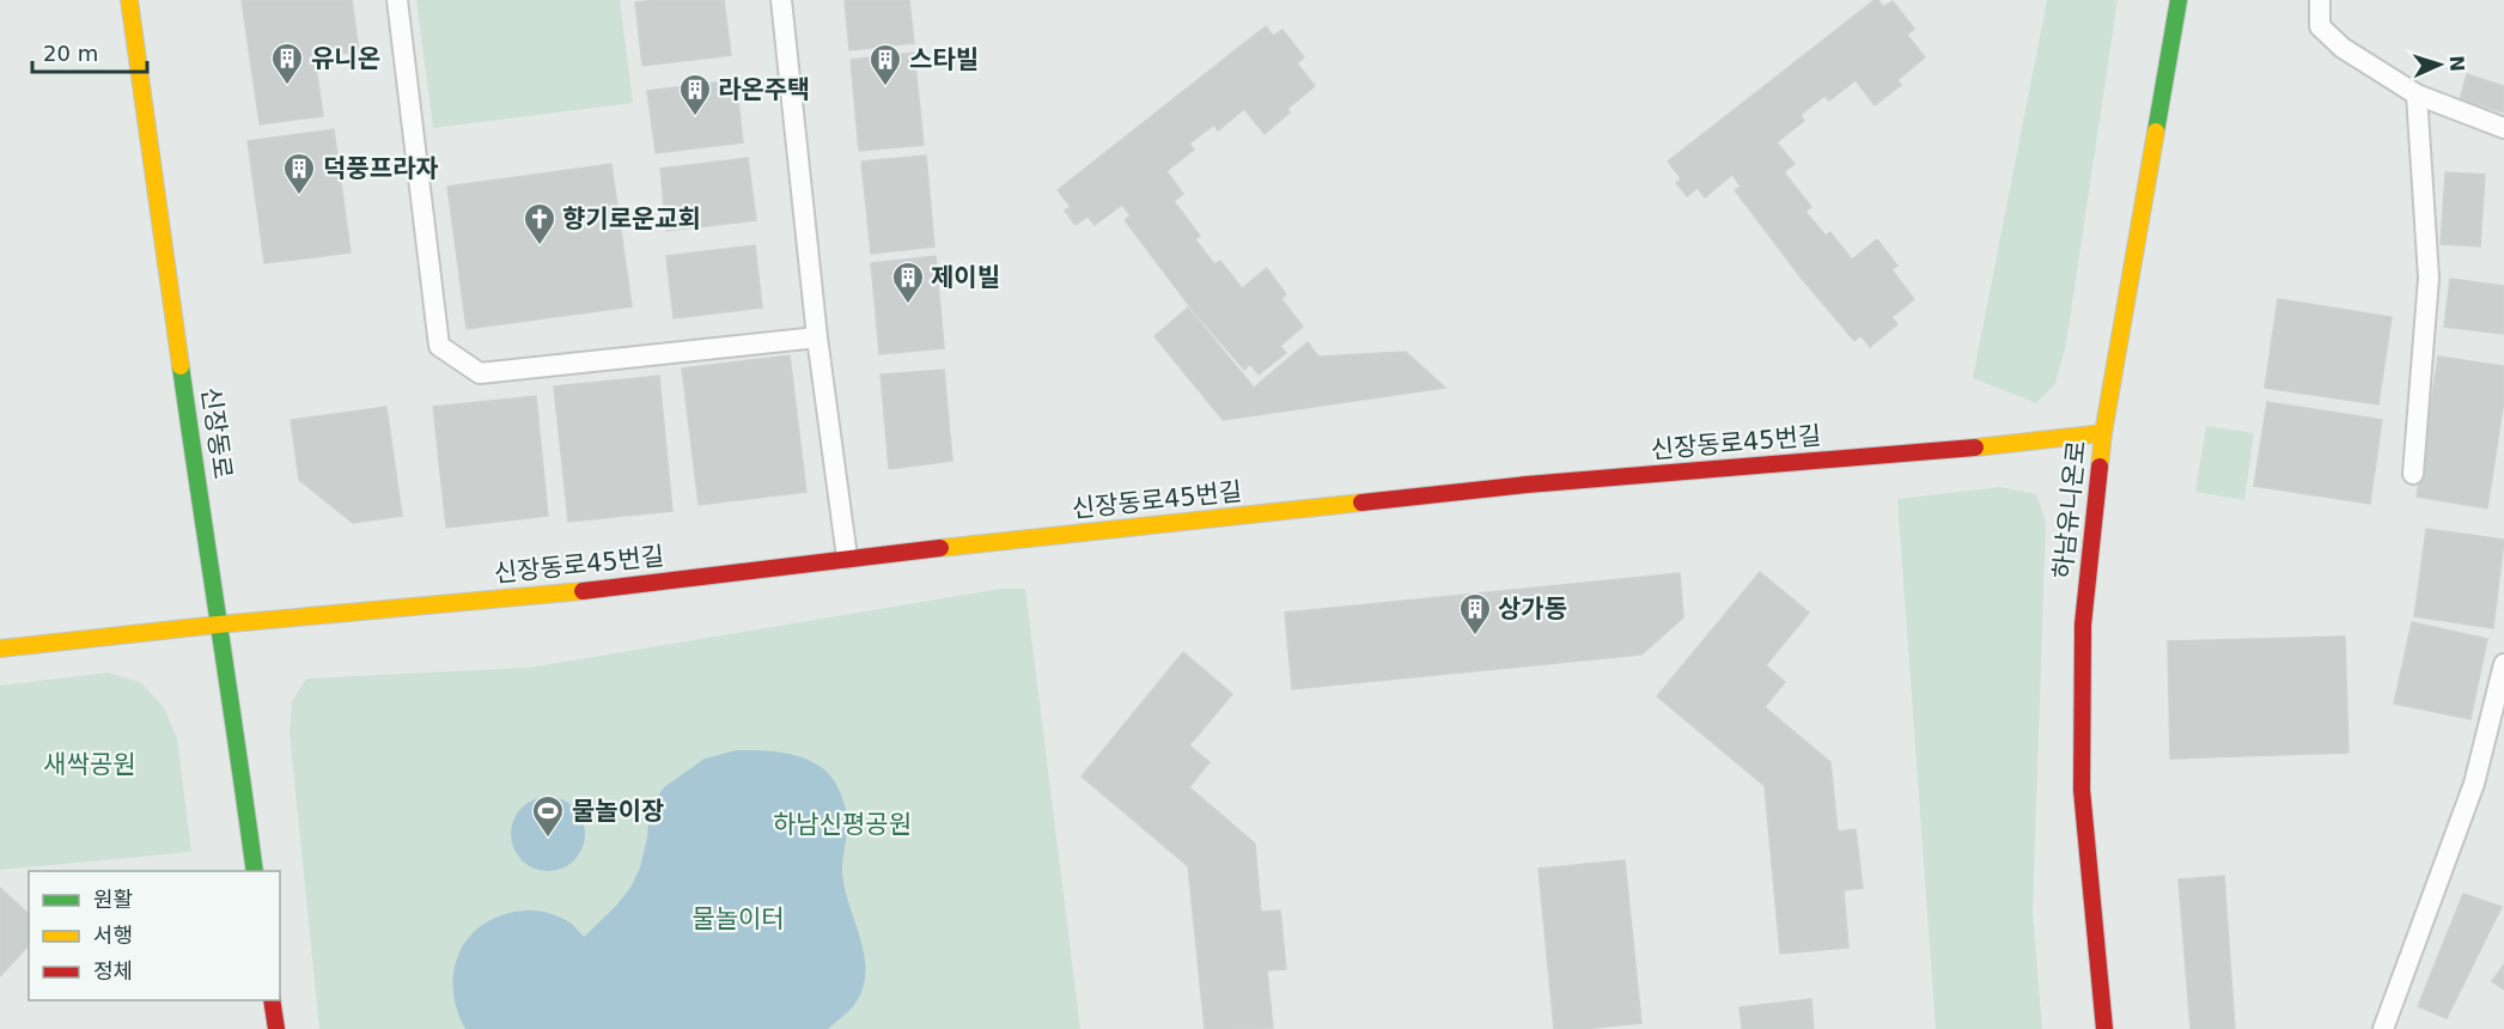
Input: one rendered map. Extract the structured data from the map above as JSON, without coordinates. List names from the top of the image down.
{
  "streets": {
    "street": ["신장동로", "신장동로45번길", "하남유니온로"]
  },
  "crossings": [
    ["신장동로", "신장동로45번길"],
    ["신장동로45번길", "하남유니온로"]
  ],
  "parks": ["새싹공원", "하남신평공원", "물놀이터"],
  "places": {
    "building": [
      "유니온",
      "스타빌",
      "라온주택",
      "덕풍프라자",
      "제이빌",
      "상가동"
    ],
    "church": ["향기로운교회"],
    "sports": ["물놀이장"]
  },
  "legend": ["원활", "서행", "정체"],
  "scale_bar": "20 m",
  "north": "right"
}
